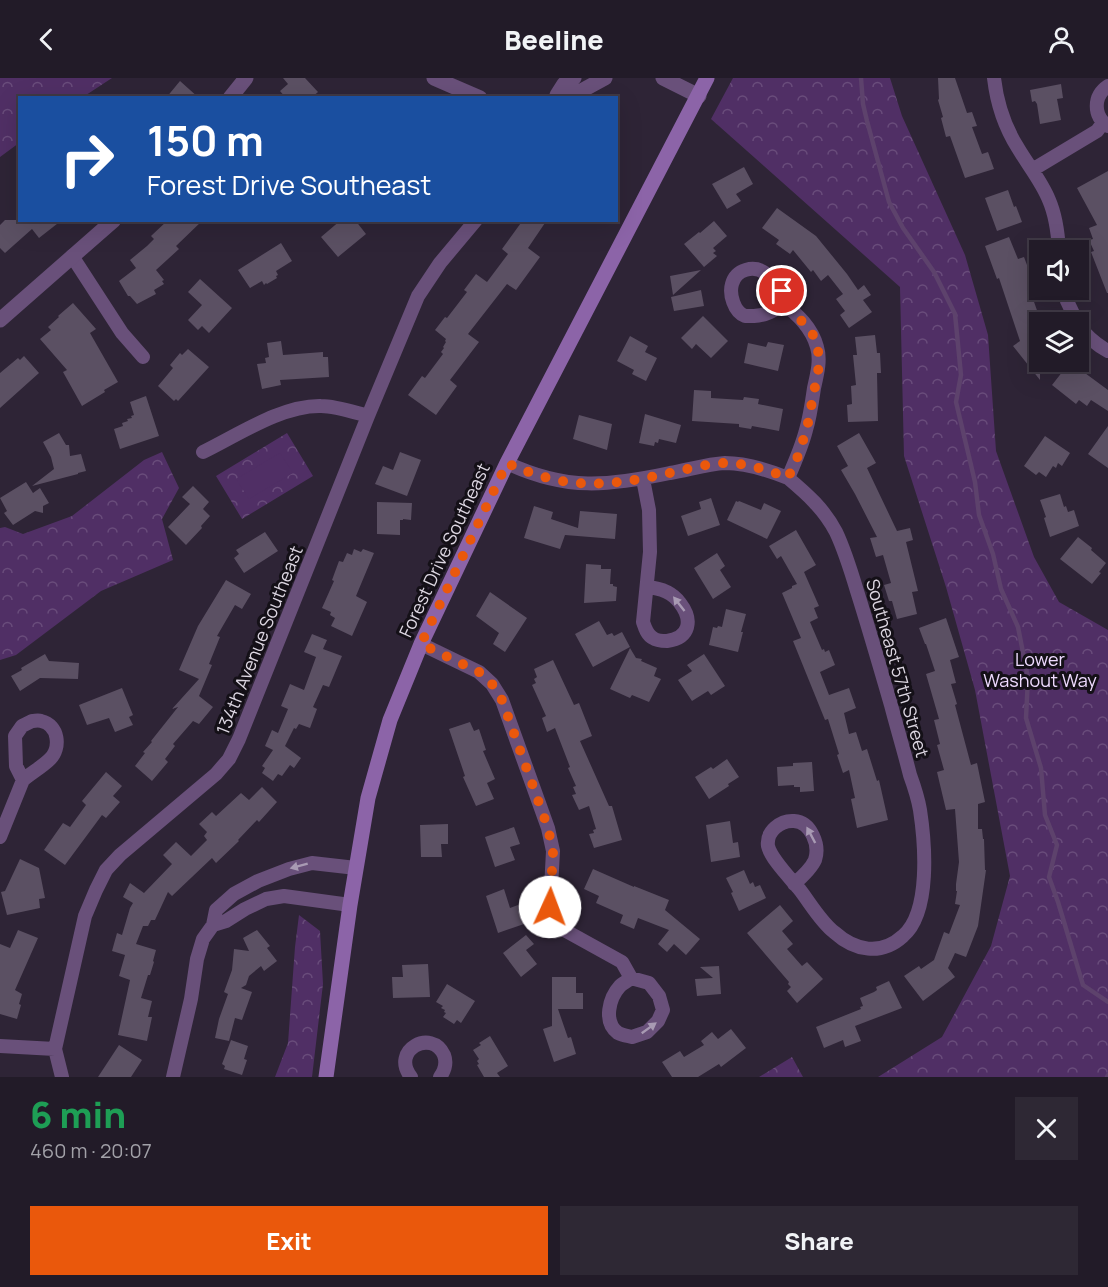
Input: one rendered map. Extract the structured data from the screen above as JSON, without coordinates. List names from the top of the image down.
{
  "streets": {
    "main road": ["Forest Drive Southeast"],
    "street": ["134th Avenue Southeast", "Southeast 57th Street"]
  },
  "parks": ["Lower Washout Way"],
  "page": {
    "header": "Beeline",
    "turn": ["150 m", "Forest Drive Southeast"],
    "heading": ["6 min", "460 m · 20:07"],
    "buttons": ["Exit", "Share"]
  }
}
